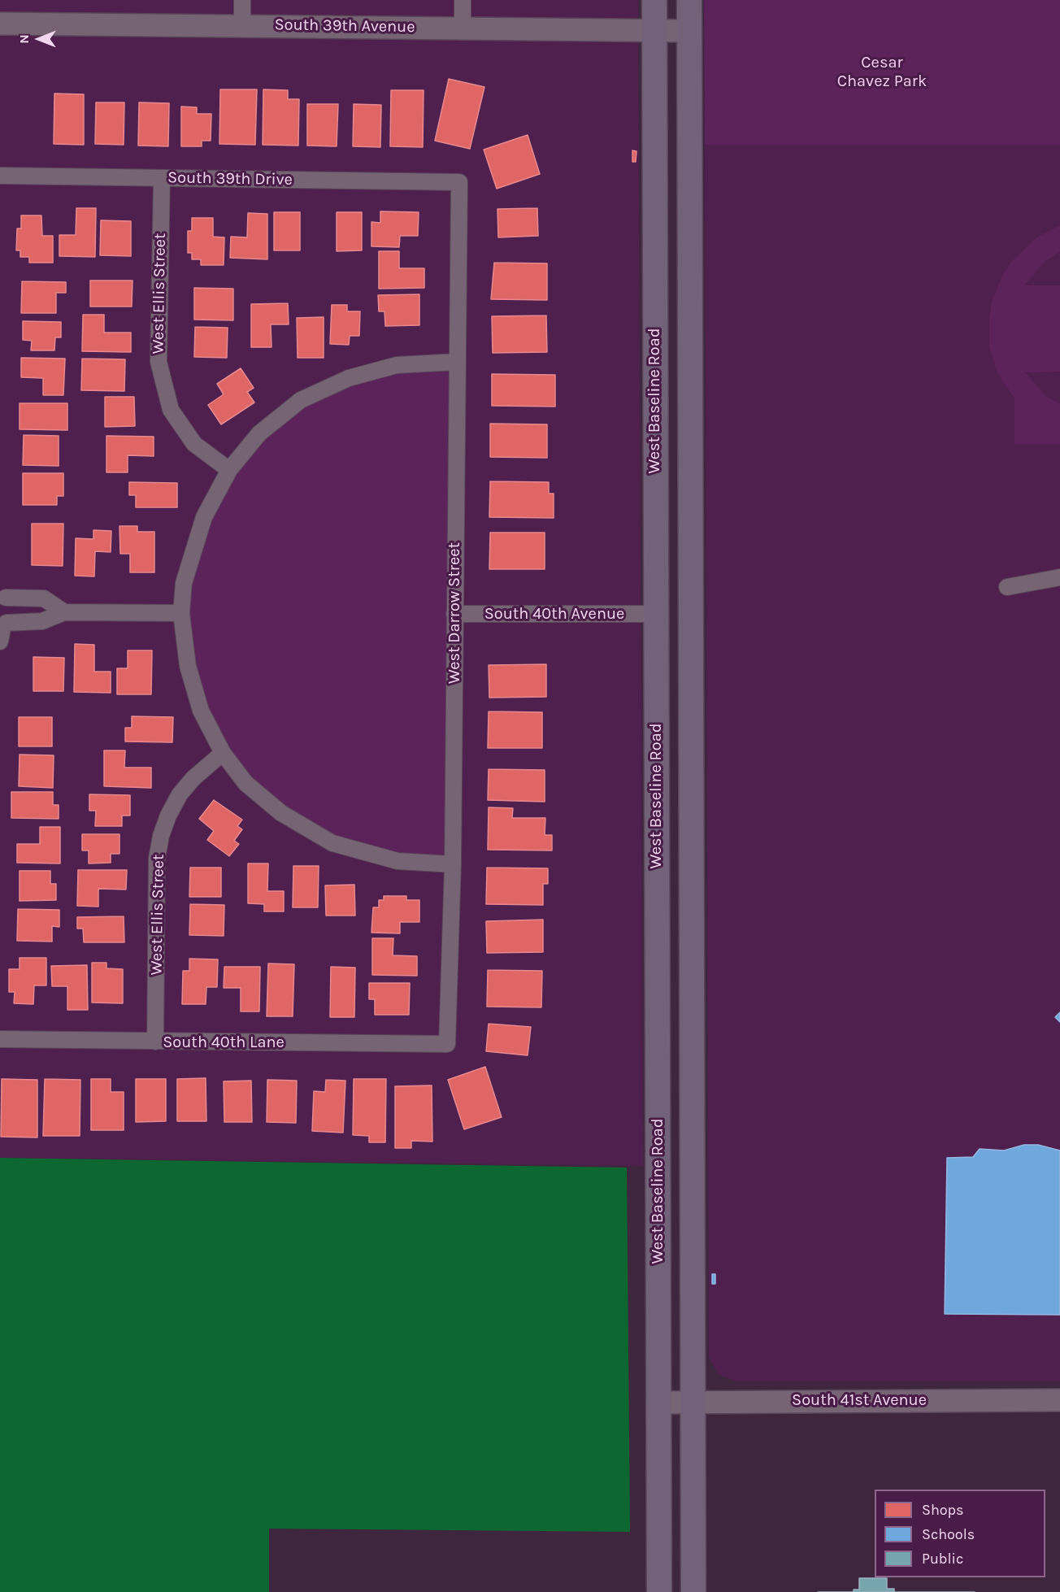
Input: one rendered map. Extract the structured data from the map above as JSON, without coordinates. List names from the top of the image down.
{
  "streets": {
    "main road": ["West Baseline Road"],
    "street": [
      "South 39th Avenue",
      "South 39th Drive",
      "West Ellis Street",
      "West Darrow Street",
      "South 40th Avenue",
      "South 40th Lane",
      "South 41st Avenue"
    ]
  },
  "crossings": [
    ["South 39th Avenue", "West Baseline Road"],
    ["South 39th Drive", "West Ellis Street"],
    ["South 39th Drive", "West Darrow Street"],
    ["West Ellis Street", "South 40th Lane"],
    ["West Baseline Road", "South 40th Avenue"],
    ["West Baseline Road", "South 41st Avenue"],
    ["West Darrow Street", "South 40th Avenue"],
    ["West Darrow Street", "South 40th Lane"]
  ],
  "parks": ["Cesar Chavez Park"],
  "legend": ["Shops", "Schools", "Public"],
  "north": "left"
}
